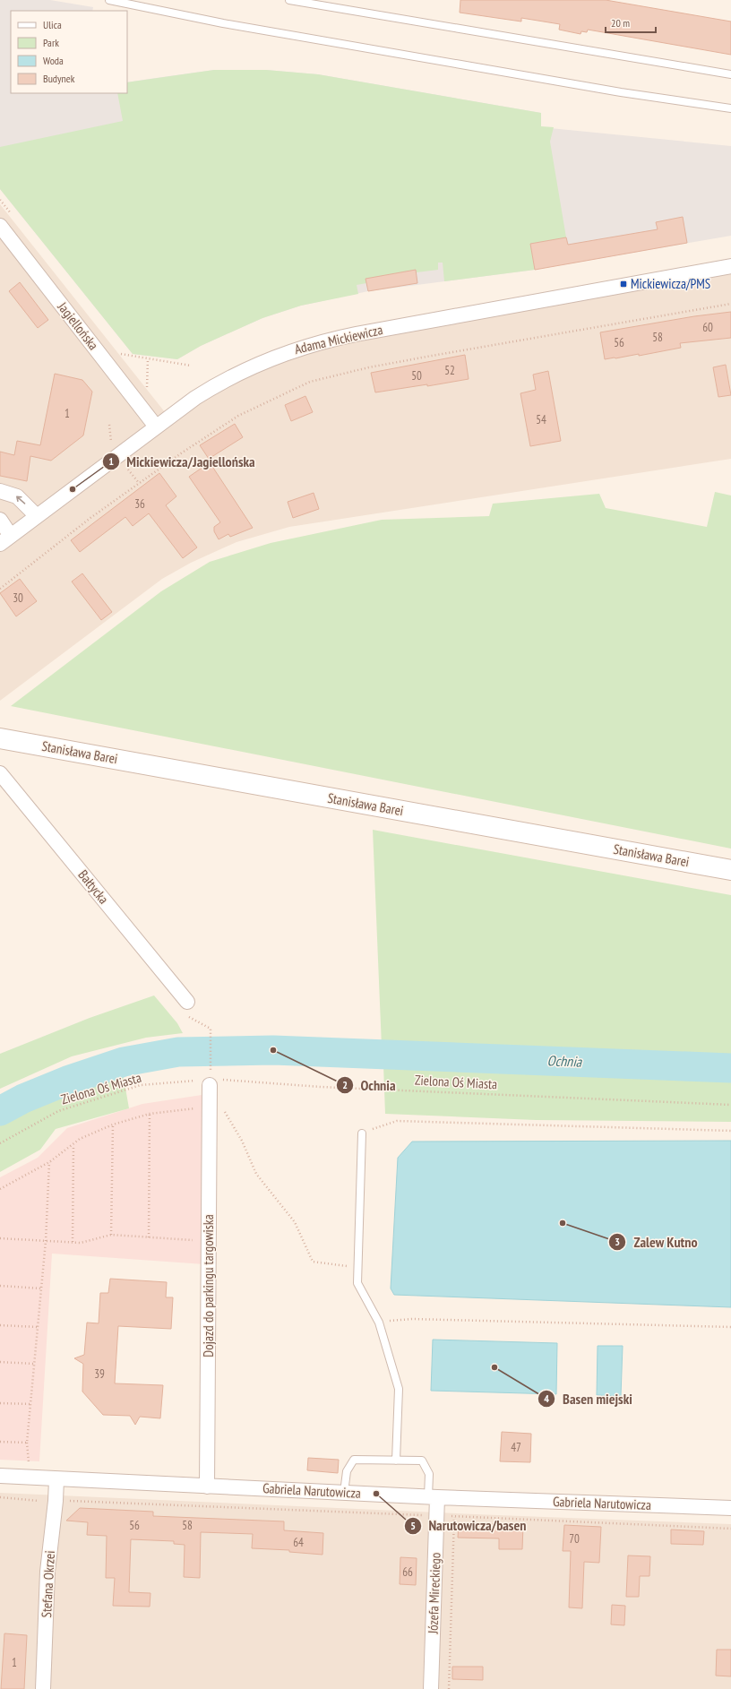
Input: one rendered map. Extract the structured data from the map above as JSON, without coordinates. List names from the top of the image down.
{
  "streets": {
    "street": [
      "Jagiellońska",
      "Adama Mickiewicza",
      "Stanisława Barei",
      "Bałtycka",
      "Dojazd do parkingu targowiska",
      "Gabriela Narutowicza",
      "Stefana Okrzei",
      "Józefa Mireckiego"
    ],
    "path": ["Zielona Oś Miasta"]
  },
  "crossings": [
    ["Jagiellońska", "Adama Mickiewicza"],
    ["Zielona Oś Miasta", "Dojazd do parkingu targowiska"],
    ["Dojazd do parkingu targowiska", "Gabriela Narutowicza"],
    ["Gabriela Narutowicza", "Stefana Okrzei"],
    ["Gabriela Narutowicza", "Józefa Mireckiego"]
  ],
  "water": ["Ochnia"],
  "places": {
    "transit": ["Mickiewicza/PMS"],
    "other": [
      "Mickiewicza/Jagiellońska",
      "Ochnia",
      "Zalew Kutno",
      "Basen miejski",
      "Narutowicza/basen"
    ]
  },
  "house_numbers": [
    "60",
    "58",
    "56",
    "52",
    "50",
    "1",
    "54",
    "36",
    "30",
    "39",
    "47",
    "56",
    "58",
    "70",
    "64",
    "66",
    "1"
  ],
  "legend": [
    "Ulica",
    "Park",
    "Woda",
    "Budynek"
  ],
  "scale_bar": "20 m"
}
